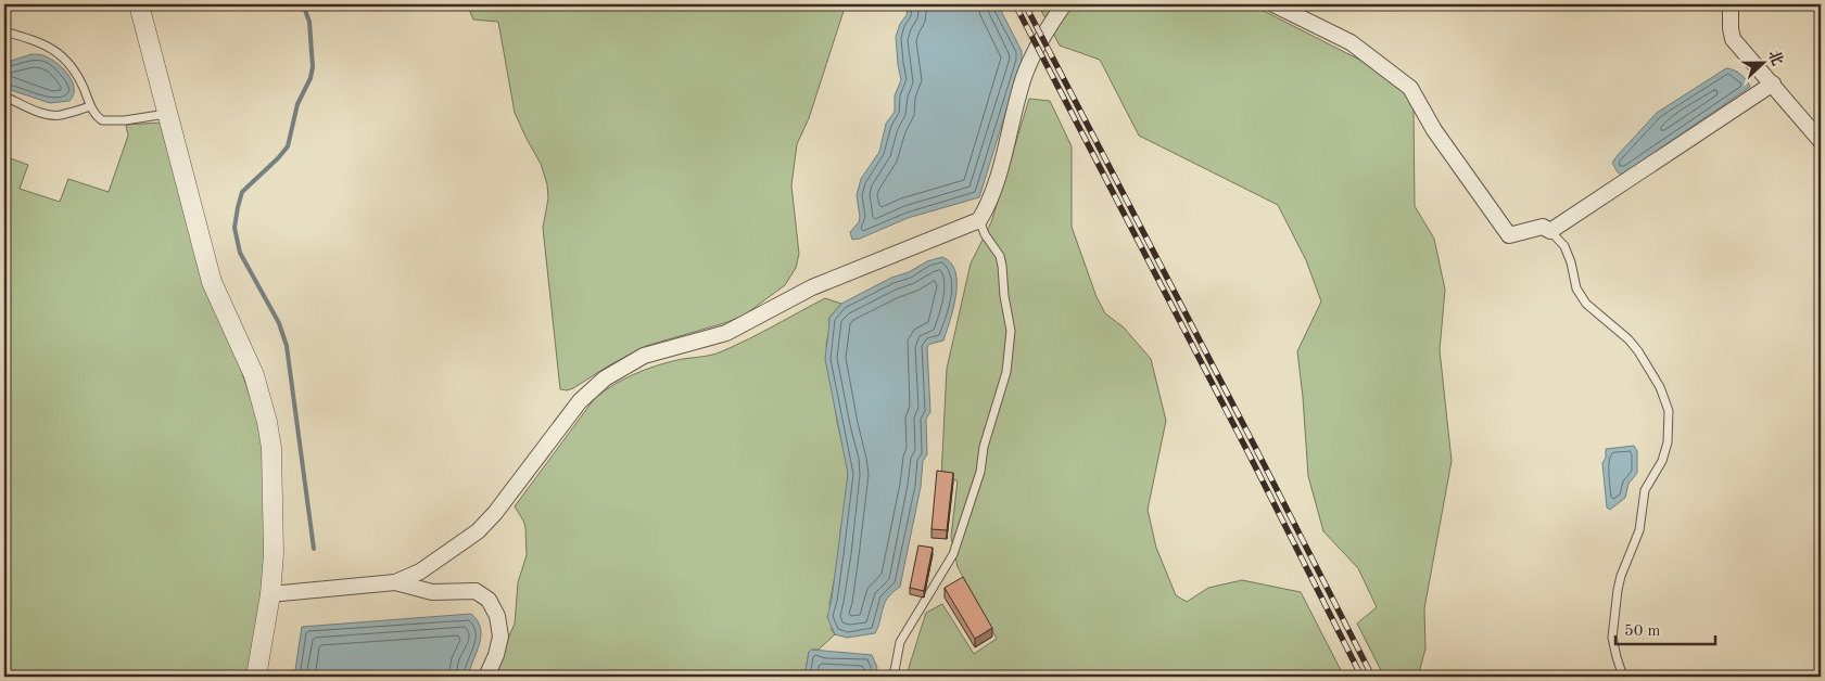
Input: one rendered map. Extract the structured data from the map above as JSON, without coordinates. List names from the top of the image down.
{
  "scale_bar": "50 m",
  "north": "right"
}
